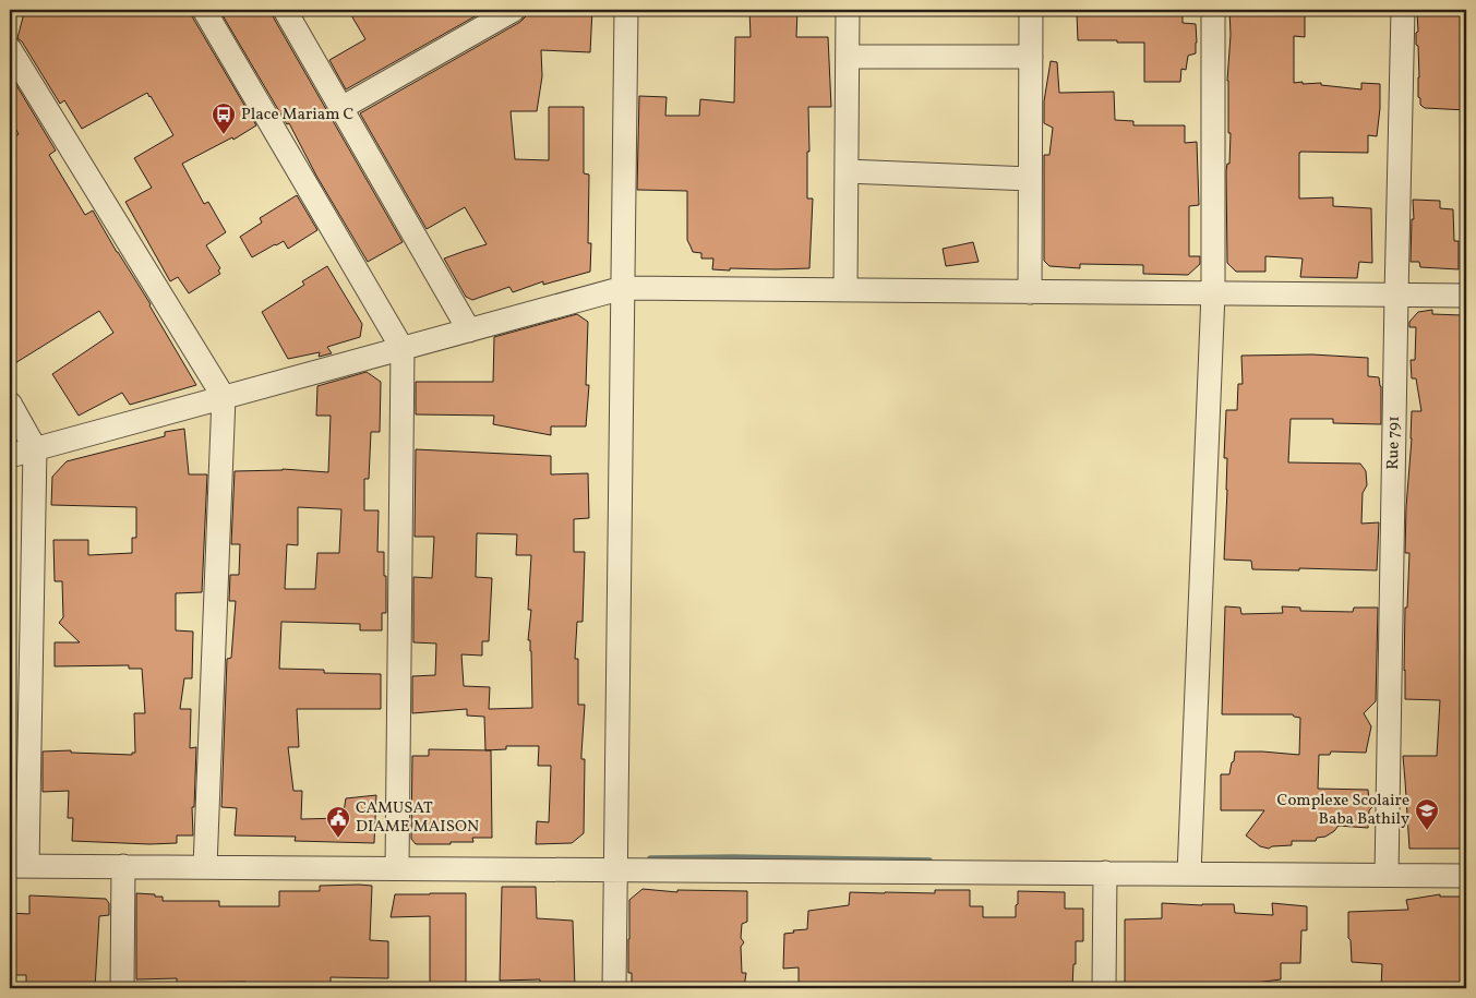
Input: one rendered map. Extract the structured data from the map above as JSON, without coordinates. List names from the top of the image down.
{
  "streets": {
    "street": ["Rue 791"]
  },
  "places": {
    "bus stop": ["Place Mariam C"],
    "school or university": ["Complexe Scolaire Baba Bathily"],
    "public building": ["CAMUSAT DIAME MAISON"]
  }
}
